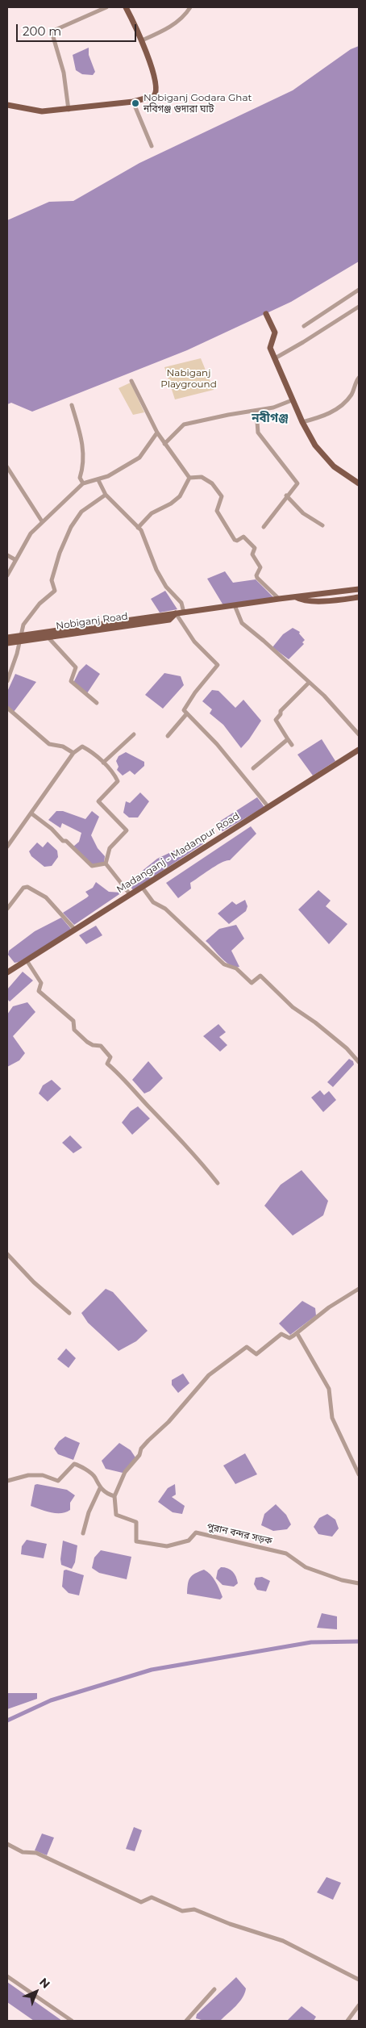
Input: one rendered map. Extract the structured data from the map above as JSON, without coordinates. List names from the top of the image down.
{
  "streets": {
    "main road": ["Nobiganj Road", "Madanganj - Madanpur Road"],
    "street": ["পুরান বন্দর সড়ক"]
  },
  "districts": ["নবীগঞ্জ"],
  "parks": ["Nabiganj Playground"],
  "places": ["Nobiganj Godara Ghat নবিগঞ্জ গুদারা ঘাট"],
  "scale_bar": "200 m",
  "north": "top right"
}
